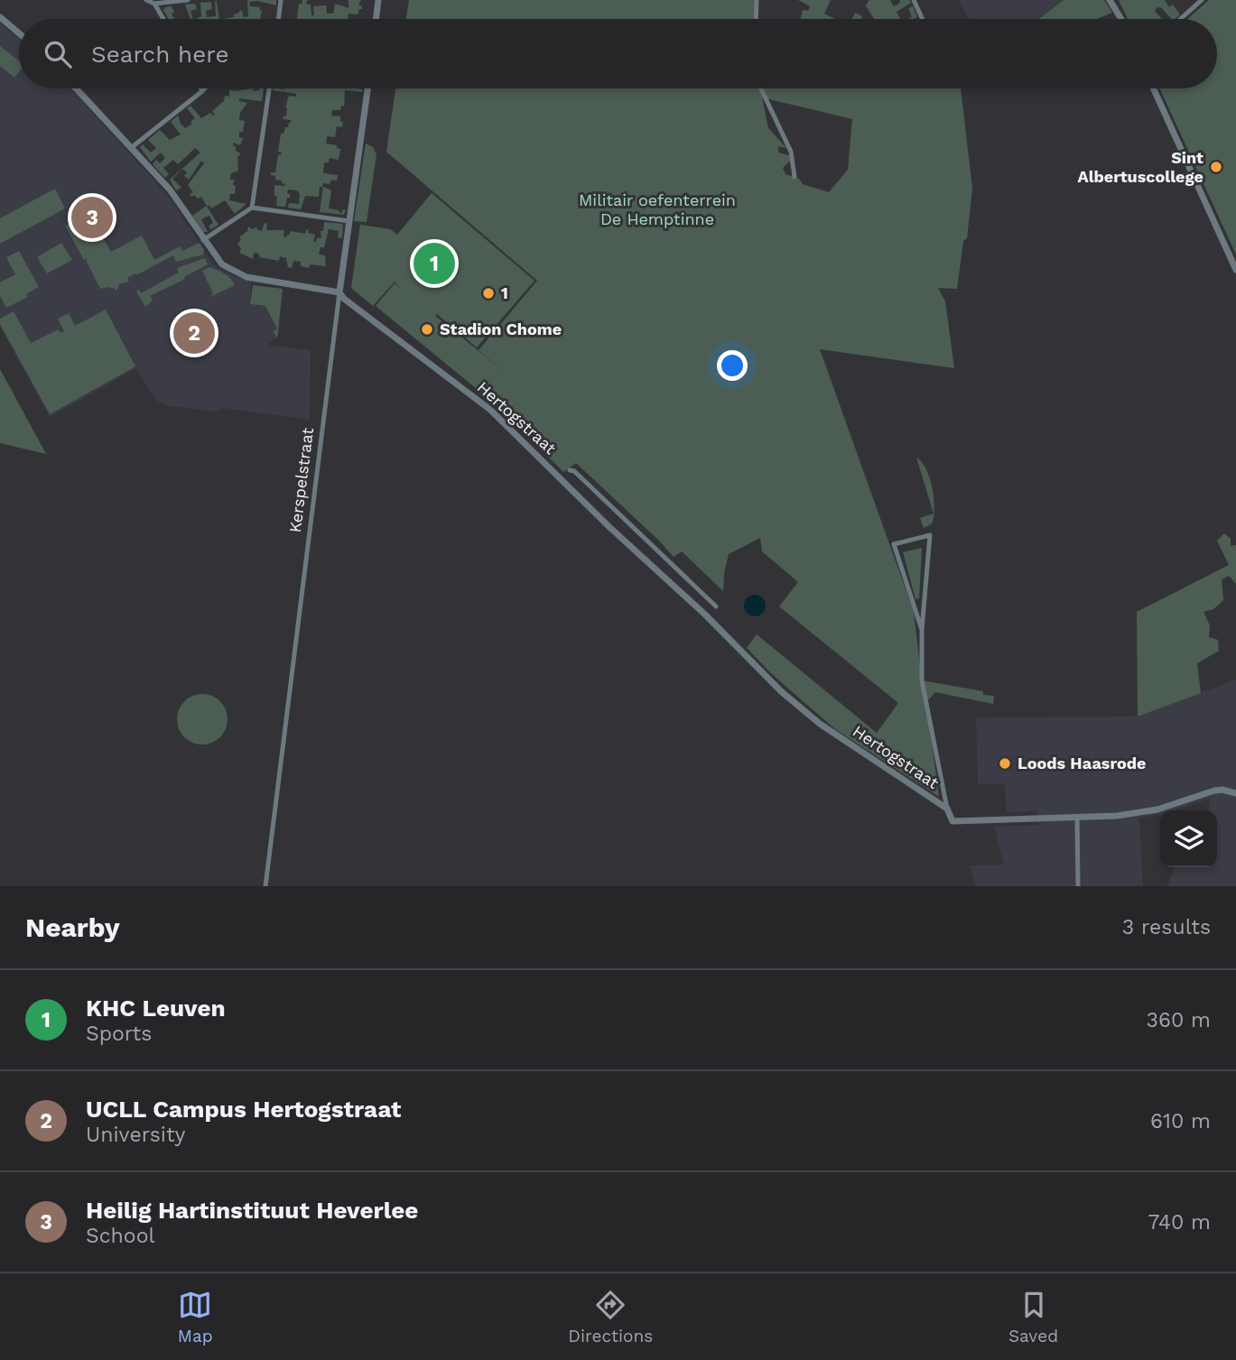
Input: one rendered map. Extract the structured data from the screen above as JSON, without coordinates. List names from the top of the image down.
{
  "streets": {
    "street": ["Hertogstraat", "Kerspelstraat"]
  },
  "crossings": [
    ["Hertogstraat", "Kerspelstraat"]
  ],
  "parks": ["Militair oefenterrein De Hemptinne"],
  "places": [
    "Sint Albertuscollege",
    "1",
    "Stadion Chome",
    "Loods Haasrode"
  ],
  "page": {
    "search": "Search here",
    "pins": ["3", "1", "2"],
    "heading": ["Nearby", "3 results"],
    "list": [
      {
        "mark": "1",
        "name": "KHC Leuven",
        "note": "Sports",
        "value": "360 m"
      },
      {
        "mark": "2",
        "name": "UCLL Campus Hertogstraat",
        "note": "University",
        "value": "610 m"
      },
      {
        "mark": "3",
        "name": "Heilig Hartinstituut Heverlee",
        "note": "School",
        "value": "740 m"
      }
    ],
    "nav": ["Map", "Directions", "Saved"]
  }
}
